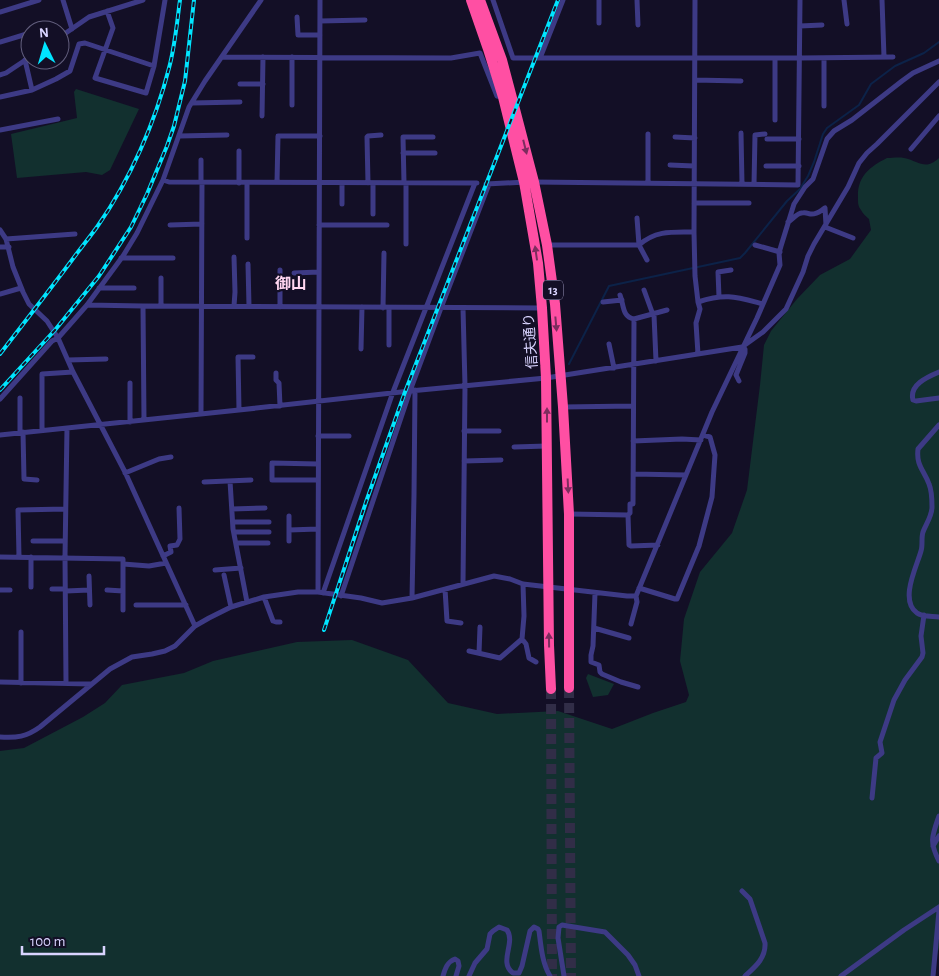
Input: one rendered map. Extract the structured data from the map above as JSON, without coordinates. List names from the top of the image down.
{
  "streets": {
    "highway": ["13", "信夫通り"]
  },
  "districts": ["御山"],
  "scale_bar": "100 m",
  "north": "top"
}
